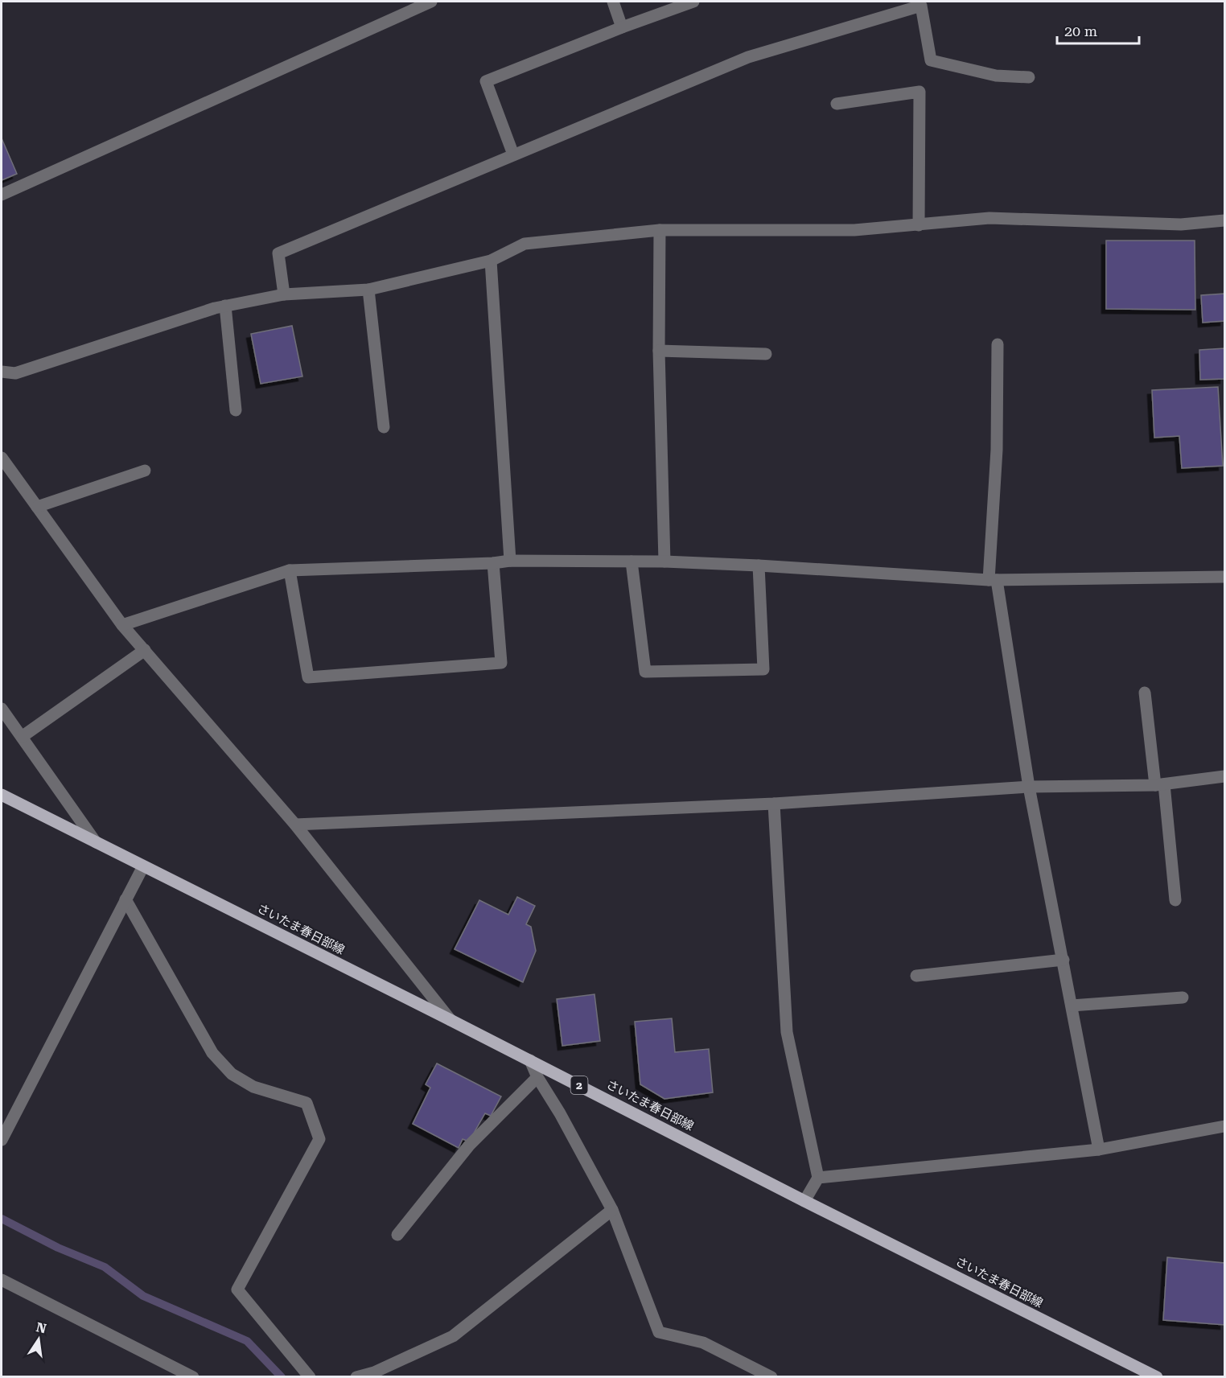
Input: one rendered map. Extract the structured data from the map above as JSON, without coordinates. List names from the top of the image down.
{
  "streets": {
    "main road": ["さいたま春日部線", "2"]
  },
  "scale_bar": "20 m",
  "north": "top"
}
